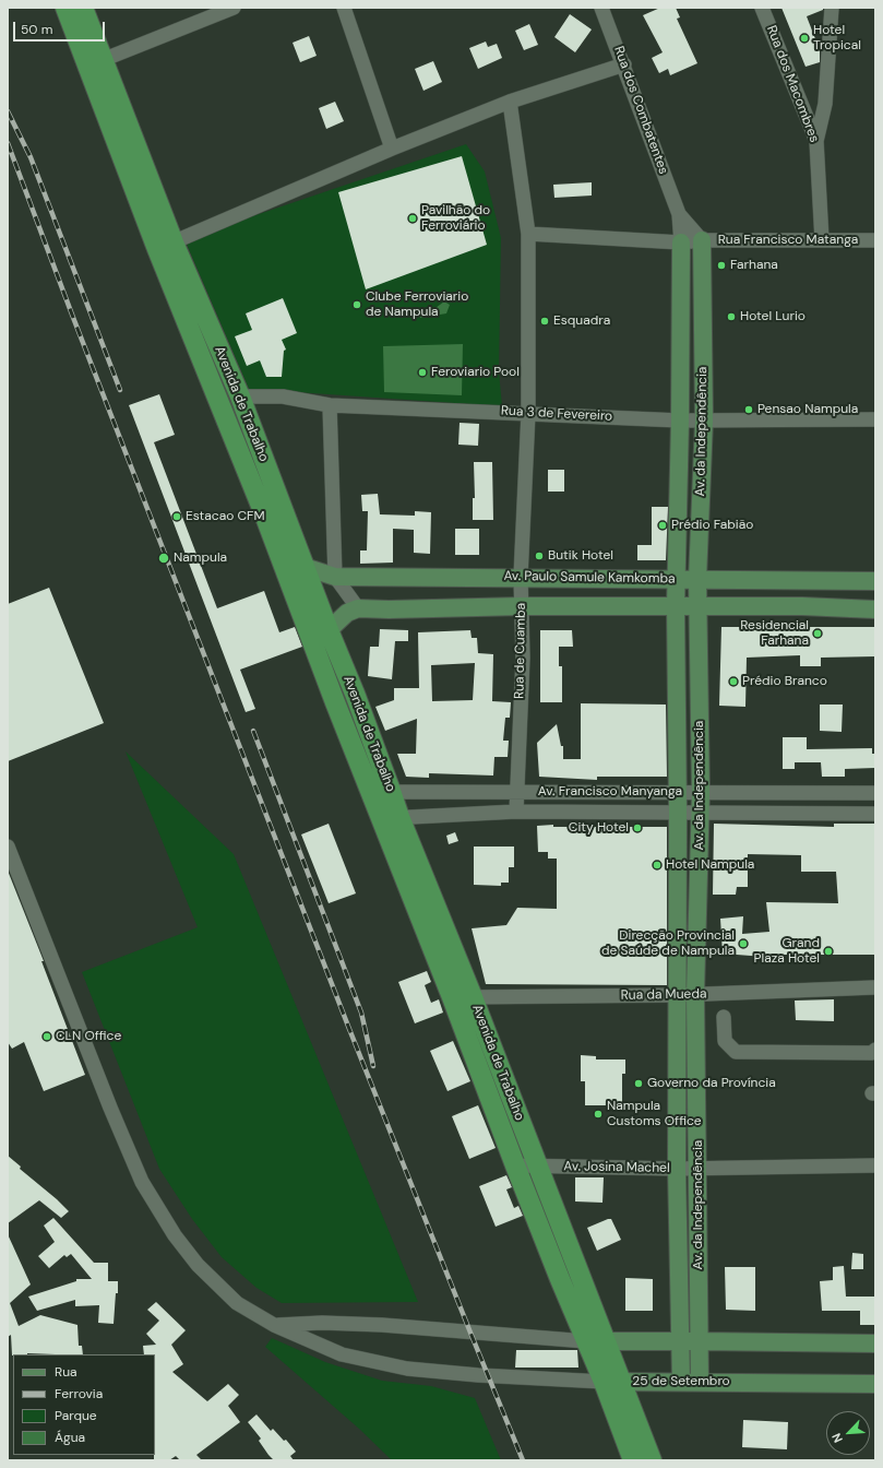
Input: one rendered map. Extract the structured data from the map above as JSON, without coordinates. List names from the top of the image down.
{
  "streets": {
    "highway": ["Avenida de Trabalho"],
    "main road": ["Av. da Independência", "Av. Paulo Samule Kamkomba", "25 de Setembro"],
    "street": [
      "Rua dos Macombres",
      "Rua dos Combatentes",
      "Rua Francisco Matanga",
      "Rua 3 de Fevereiro",
      "Rua de Cuamba",
      "Av. Francisco Manyanga",
      "Rua da Mueda",
      "Av. Josina Machel"
    ]
  },
  "crossings": [
    ["Rua dos Macombres", "Rua Francisco Matanga"],
    ["Rua Francisco Matanga", "Av. da Independência"],
    ["Avenida de Trabalho", "Rua 3 de Fevereiro"],
    ["Avenida de Trabalho", "Av. Paulo Samule Kamkomba"],
    ["Avenida de Trabalho", "Av. Francisco Manyanga"],
    ["Avenida de Trabalho", "Rua da Mueda"],
    ["Avenida de Trabalho", "Av. Josina Machel"],
    ["Avenida de Trabalho", "25 de Setembro"],
    ["Rua 3 de Fevereiro", "Av. da Independência"],
    ["Rua 3 de Fevereiro", "Rua de Cuamba"],
    ["Av. da Independência", "Av. Paulo Samule Kamkomba"],
    ["Av. da Independência", "Av. Francisco Manyanga"],
    ["Av. da Independência", "Rua da Mueda"],
    ["Av. da Independência", "Av. Josina Machel"],
    ["Av. da Independência", "25 de Setembro"],
    ["Av. Paulo Samule Kamkomba", "Rua de Cuamba"],
    ["Rua de Cuamba", "Av. Francisco Manyanga"]
  ],
  "places": [
    "Hotel Tropical",
    "Pavilhão do Ferroviário",
    "Farhana",
    "Clube Ferroviario de Nampula",
    "Hotel Lurio",
    "Esquadra",
    "Feroviario Pool",
    "Pensao Nampula",
    "Estacao CFM",
    "Prédio Fabião",
    "Butik Hotel",
    "Nampula",
    "Residencial Farhana",
    "Prédio Branco",
    "City Hotel",
    "Hotel Nampula",
    "Direcção Provincial de Saúde de Nampula",
    "Grand Plaza Hotel",
    "CLN Office",
    "Governo da Província",
    "Nampula Customs Office"
  ],
  "legend": [
    "Rua",
    "Ferrovia",
    "Parque",
    "Água"
  ],
  "scale_bar": "50 m",
  "north": "bottom left"
}
